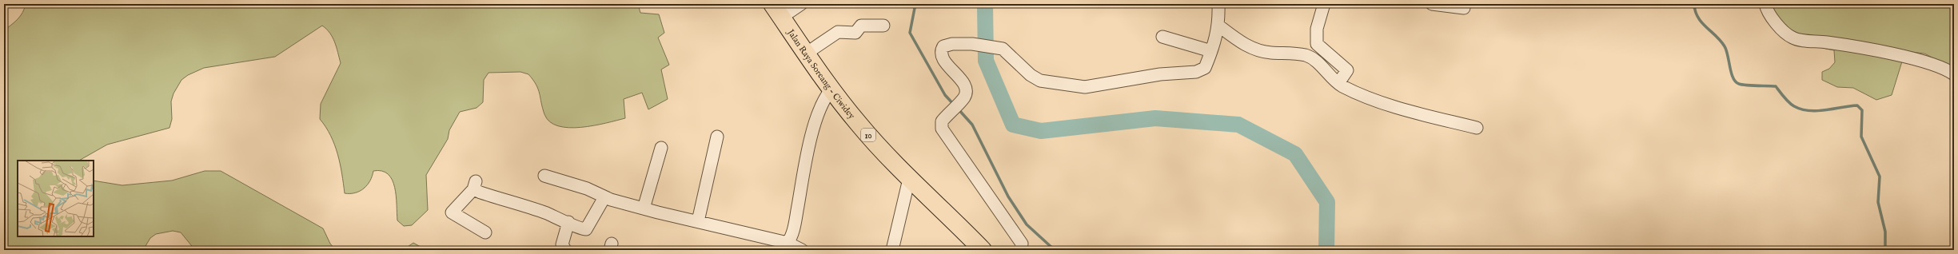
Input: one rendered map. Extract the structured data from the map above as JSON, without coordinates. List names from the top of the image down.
{
  "streets": {
    "highway": ["Jalan Raya Soreang - Ciwidey", "10"]
  }
}
